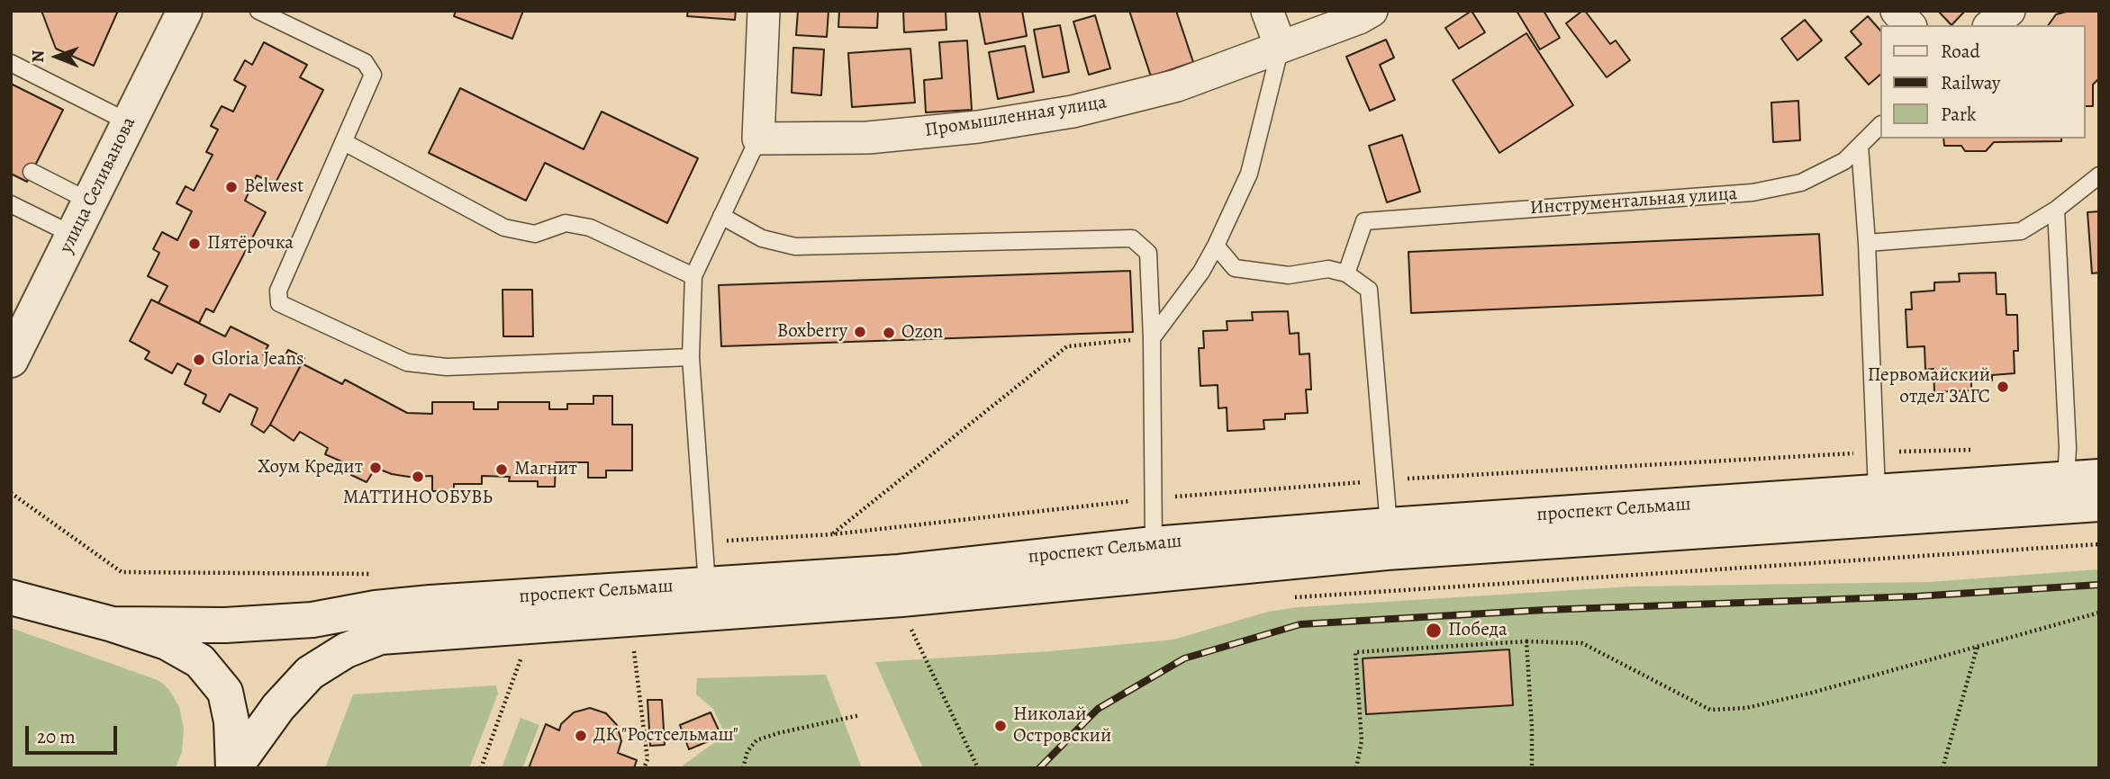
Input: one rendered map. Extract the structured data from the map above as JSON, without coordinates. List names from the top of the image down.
{
  "streets": {
    "main road": ["улица Селиванова", "проспект Сельмаш"],
    "street": ["Промышленная улица"],
    "lane": ["Инструментальная улица"]
  },
  "places": [
    "Belwest",
    "Пятёрочка",
    "Boxberry",
    "Ozon",
    "Gloria Jeans",
    "Первомайский отдел ЗАГС",
    "Хоум Кредит",
    "Магнит",
    "МАТТИНО ОБУВЬ",
    "Победа",
    "Николай Островский",
    "ДК \"Ростсельмаш\""
  ],
  "legend": ["Road", "Railway", "Park"],
  "scale_bar": "20 m",
  "north": "left"
}
